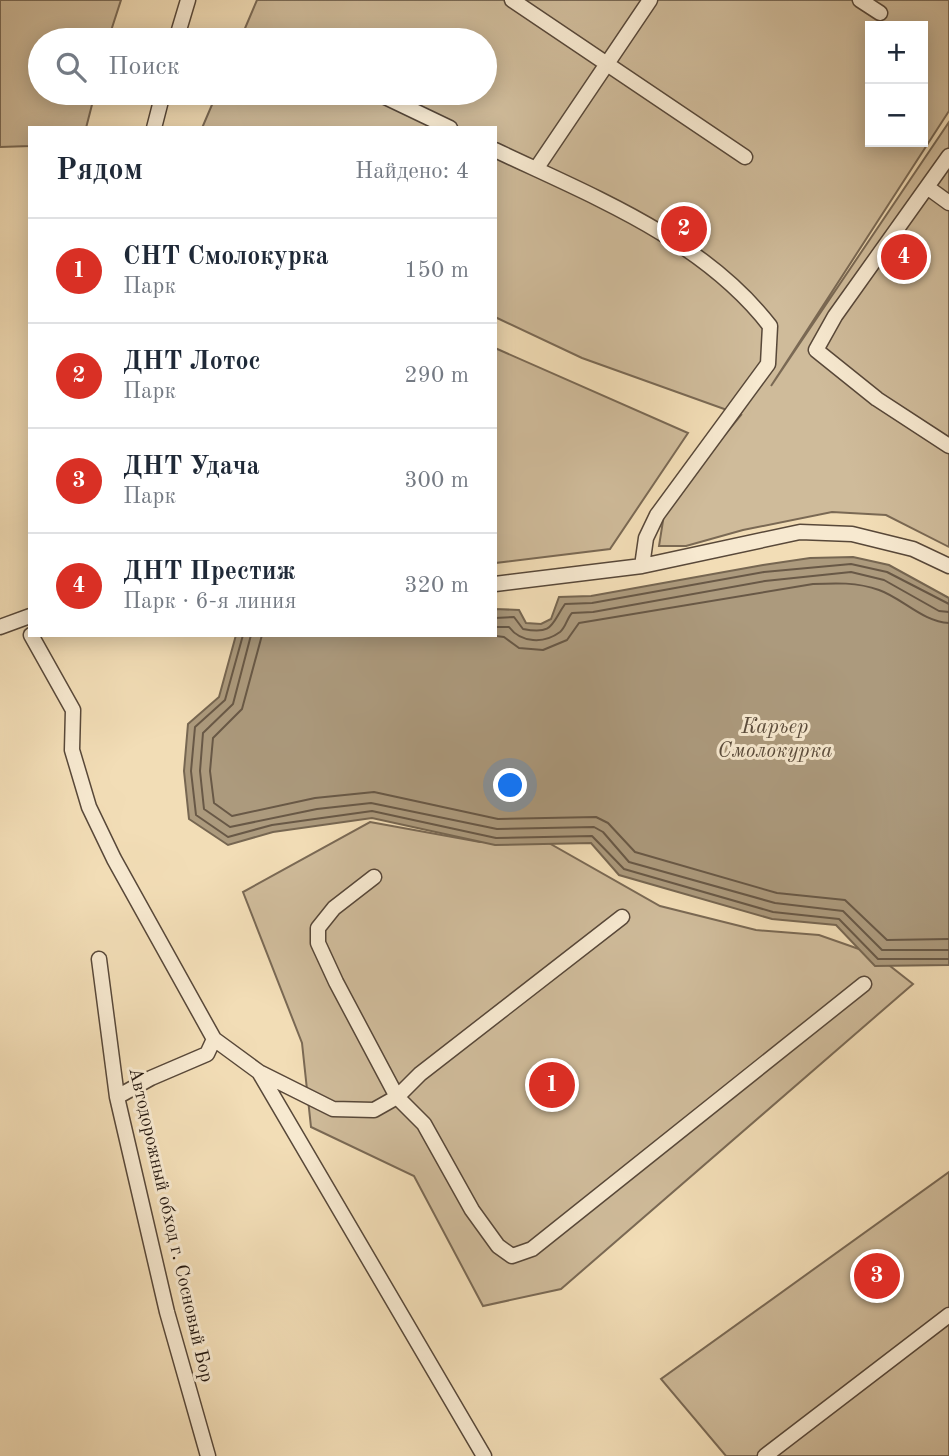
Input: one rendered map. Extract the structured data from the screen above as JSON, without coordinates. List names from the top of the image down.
{
  "streets": {
    "street": ["Автодорожный обход г. Сосновый Бор"]
  },
  "water": ["Карьер Смолокурка"],
  "page": {
    "map_buttons": ["+", "−"],
    "search": "Поиск",
    "heading": ["Рядом", "Найдено: 4"],
    "pins": [
      "2",
      "4",
      "1",
      "3"
    ],
    "list": [
      {
        "mark": "1",
        "name": "СНТ Смолокурка",
        "note": "Парк",
        "value": "150 m"
      },
      {
        "mark": "2",
        "name": "ДНТ Лотос",
        "note": "Парк",
        "value": "290 m"
      },
      {
        "mark": "3",
        "name": "ДНТ Удача",
        "note": "Парк",
        "value": "300 m"
      },
      {
        "mark": "4",
        "name": "ДНТ Престиж",
        "note": "Парк · 6-я линия",
        "value": "320 m"
      }
    ]
  }
}
